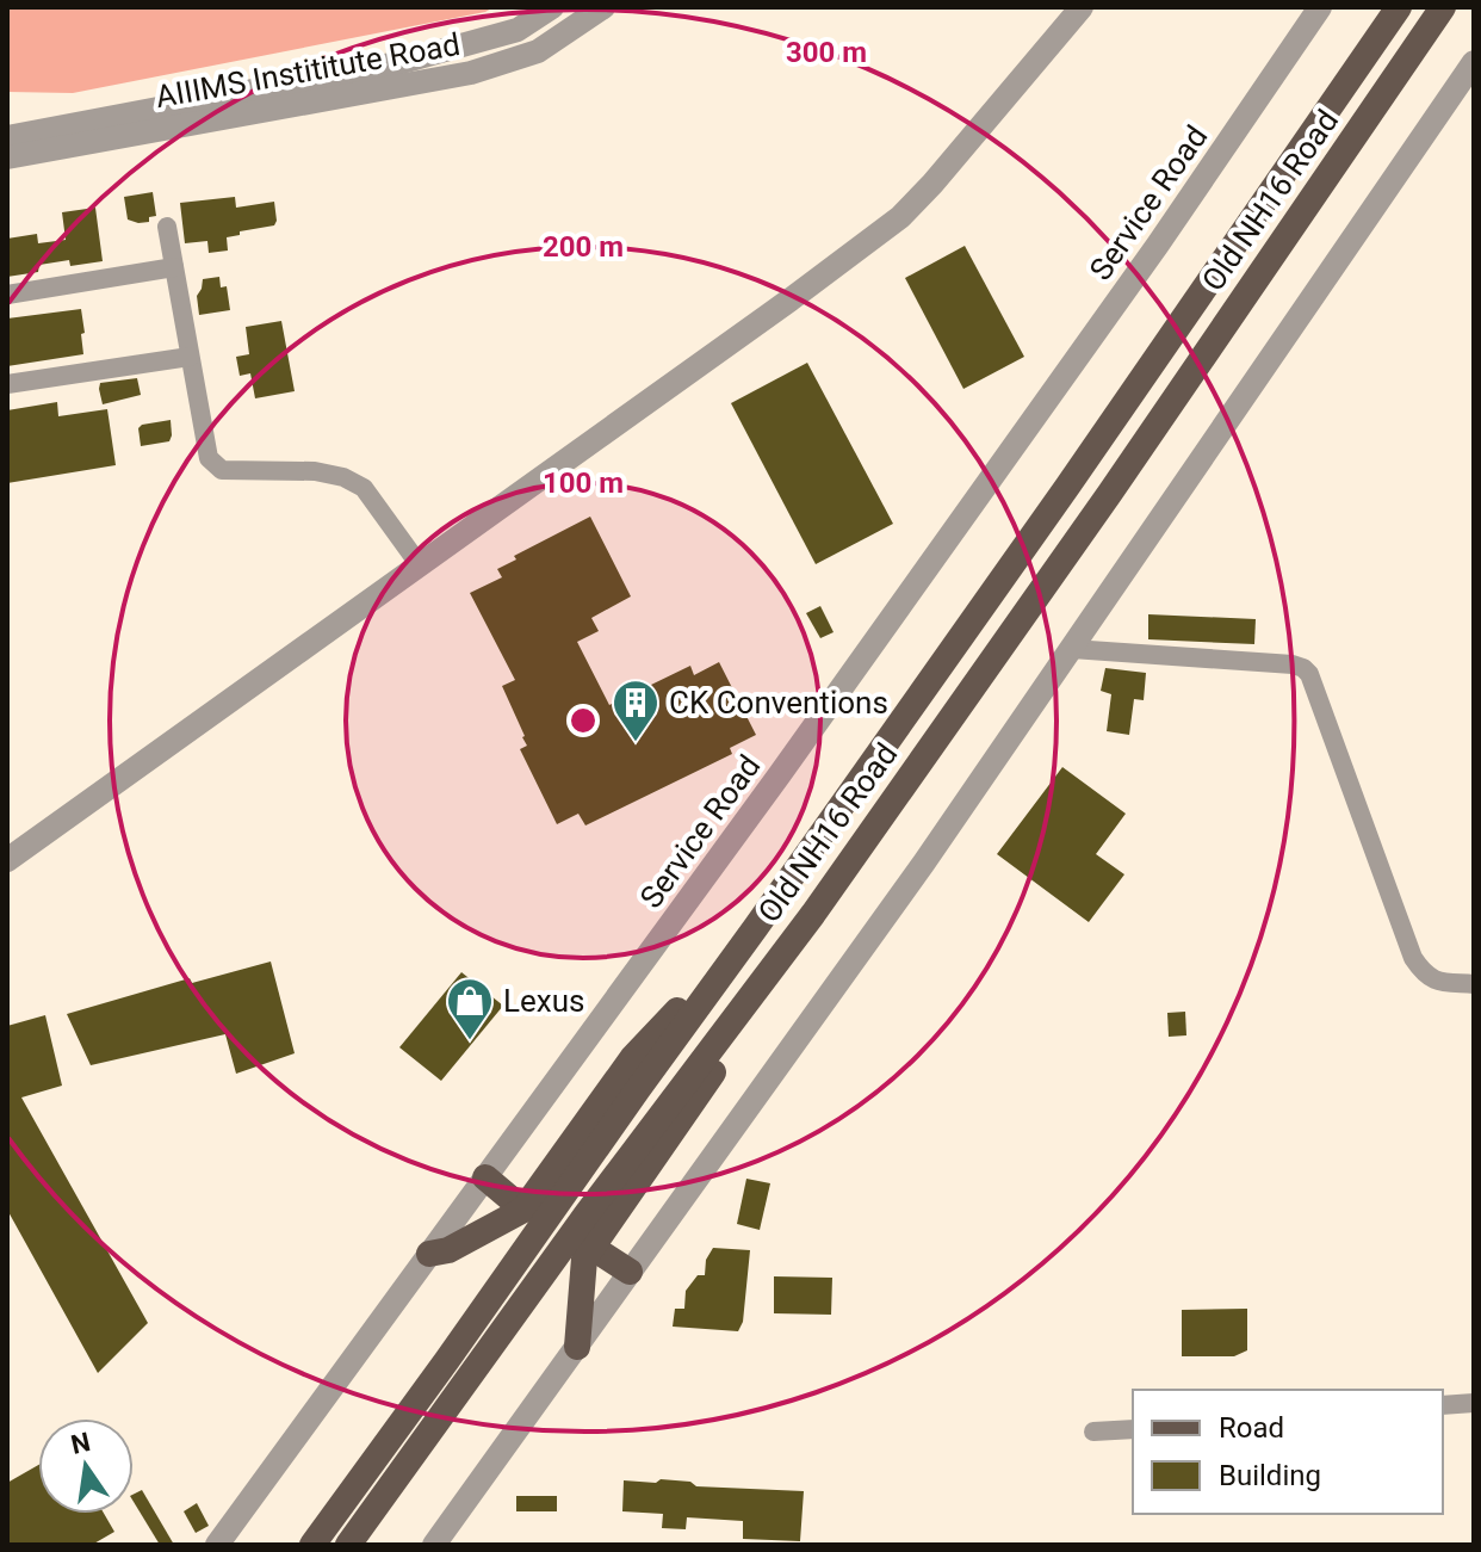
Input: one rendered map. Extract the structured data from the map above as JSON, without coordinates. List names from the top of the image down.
{
  "streets": {
    "main road": ["Old NH16 Road"],
    "street": ["AIIIMS Instititute Road", "Service Road"]
  },
  "places": {
    "building": ["CK Conventions"],
    "shop": ["Lexus"]
  },
  "legend": ["Road", "Building"],
  "north": "top",
  "rings": ["300 m", "200 m", "100 m"]
}
